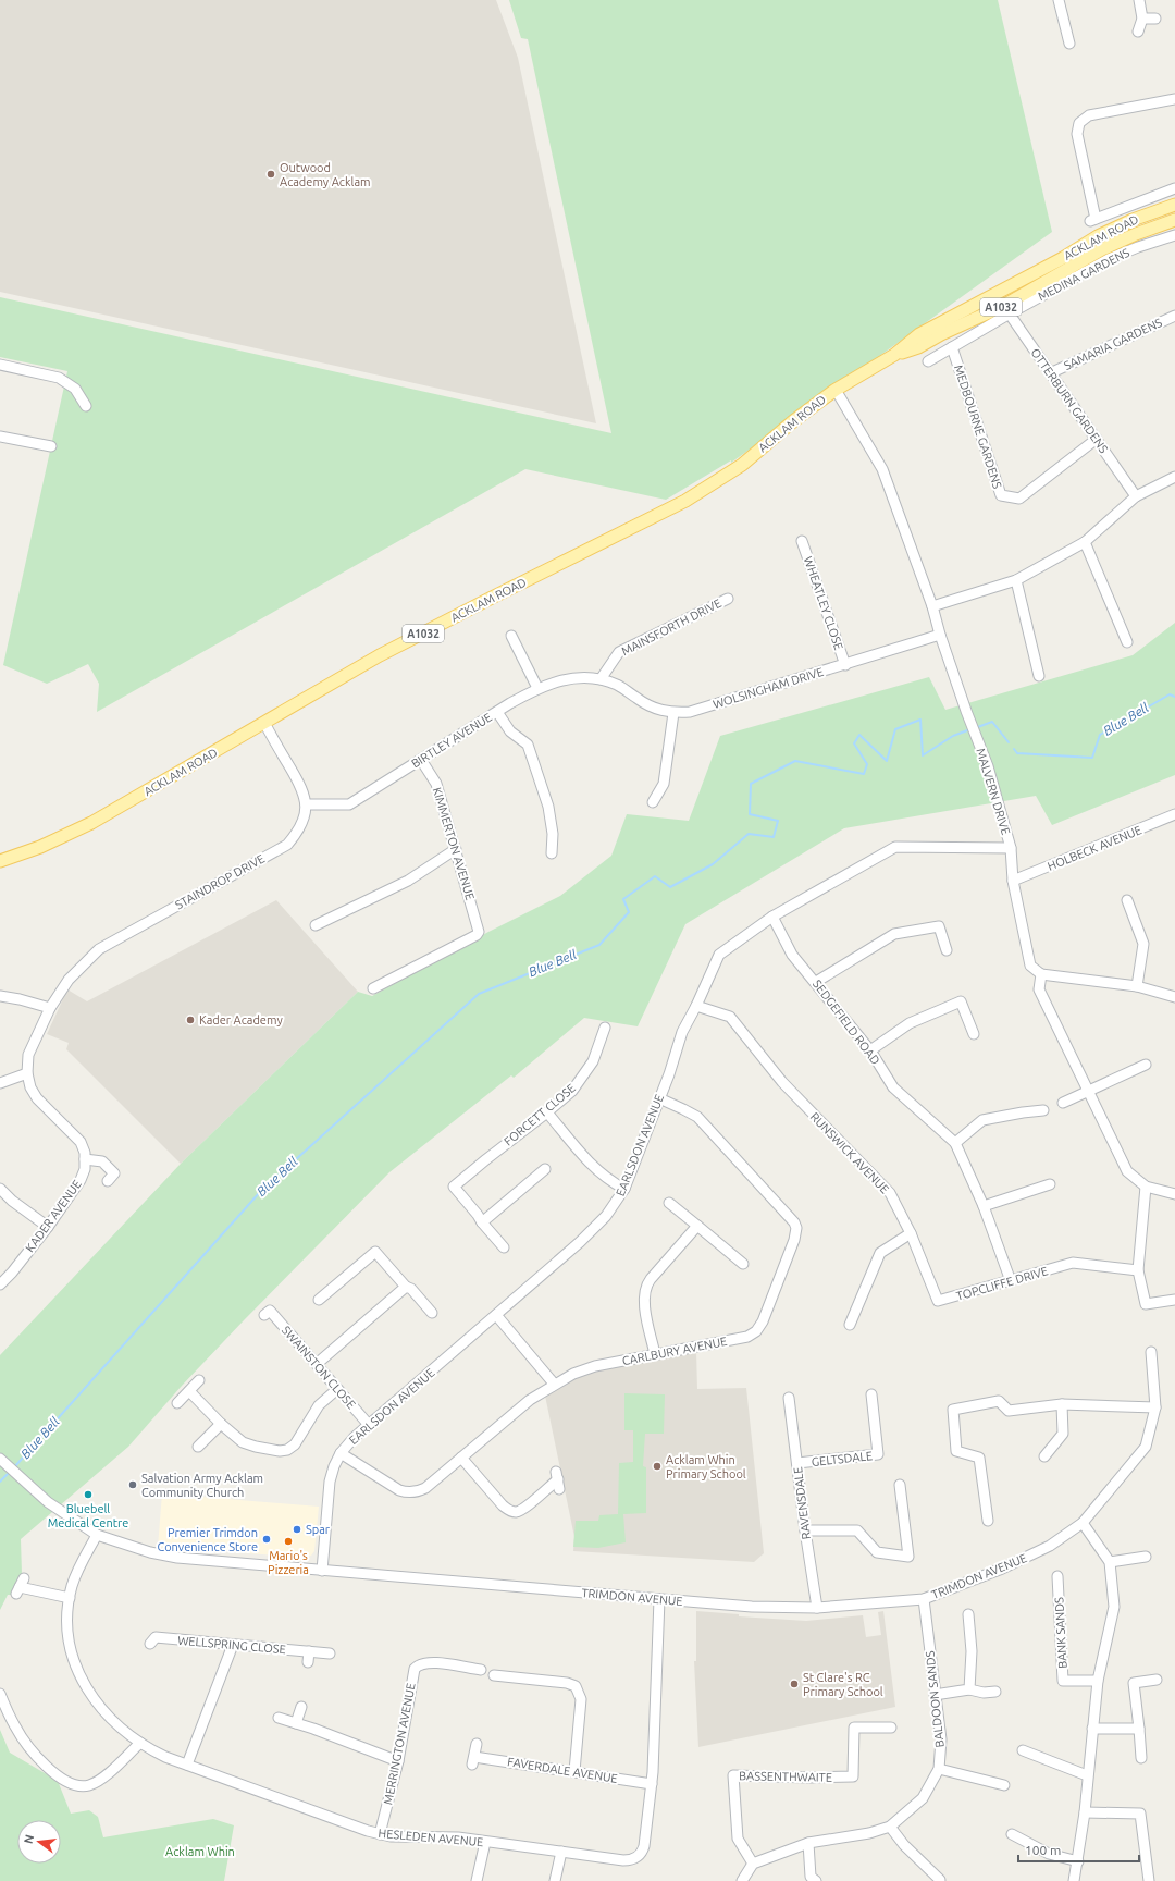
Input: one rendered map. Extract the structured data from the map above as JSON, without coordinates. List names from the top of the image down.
{
  "streets": {
    "main road": ["ACKLAM ROAD", "A1032"],
    "street": [
      "MEDINA GARDENS",
      "SAMARIA GARDENS",
      "OTTERBURN GARDENS",
      "MEDBOURNE GARDENS",
      "WHEATLEY CLOSE",
      "MAINSFORTH DRIVE",
      "WOLSINGHAM DRIVE",
      "BIRTLEY AVENUE",
      "MALVERN DRIVE",
      "KIMMERTON AVENUE",
      "HOLBECK AVENUE",
      "STAINDROP DRIVE",
      "SEDGEFIELD ROAD",
      "FORCETT CLOSE",
      "EARLSDON AVENUE",
      "RUNSWICK AVENUE",
      "KADER AVENUE",
      "TOPCLIFFE DRIVE",
      "CARLBURY AVENUE",
      "SWAINSTON CLOSE",
      "GELTSDALE",
      "RAVENSDALE",
      "TRIMDON AVENUE",
      "BANK SANDS",
      "WELLSPRING CLOSE",
      "BALDOON SANDS",
      "MERRINGTON AVENUE",
      "FAVERDALE AVENUE",
      "BASSENTHWAITE",
      "HESLEDEN AVENUE"
    ]
  },
  "crossings": [
    ["ACKLAM ROAD", "MEDINA GARDENS"],
    ["ACKLAM ROAD", "OTTERBURN GARDENS"],
    ["ACKLAM ROAD", "MALVERN DRIVE"],
    ["ACKLAM ROAD", "STAINDROP DRIVE"],
    ["MEDINA GARDENS", "OTTERBURN GARDENS"],
    ["MEDINA GARDENS", "MEDBOURNE GARDENS"],
    ["SAMARIA GARDENS", "OTTERBURN GARDENS"],
    ["OTTERBURN GARDENS", "MEDBOURNE GARDENS"],
    ["WHEATLEY CLOSE", "WOLSINGHAM DRIVE"],
    ["MAINSFORTH DRIVE", "WOLSINGHAM DRIVE"],
    ["MAINSFORTH DRIVE", "BIRTLEY AVENUE"],
    ["WOLSINGHAM DRIVE", "BIRTLEY AVENUE"],
    ["WOLSINGHAM DRIVE", "MALVERN DRIVE"],
    ["BIRTLEY AVENUE", "KIMMERTON AVENUE"],
    ["BIRTLEY AVENUE", "STAINDROP DRIVE"],
    ["MALVERN DRIVE", "HOLBECK AVENUE"],
    ["MALVERN DRIVE", "EARLSDON AVENUE"],
    ["SEDGEFIELD ROAD", "EARLSDON AVENUE"],
    ["SEDGEFIELD ROAD", "TOPCLIFFE DRIVE"],
    ["EARLSDON AVENUE", "RUNSWICK AVENUE"],
    ["EARLSDON AVENUE", "CARLBURY AVENUE"],
    ["EARLSDON AVENUE", "SWAINSTON CLOSE"],
    ["EARLSDON AVENUE", "TRIMDON AVENUE"],
    ["RUNSWICK AVENUE", "TOPCLIFFE DRIVE"],
    ["GELTSDALE", "RAVENSDALE"],
    ["RAVENSDALE", "TRIMDON AVENUE"],
    ["TRIMDON AVENUE", "BALDOON SANDS"],
    ["TRIMDON AVENUE", "HESLEDEN AVENUE"],
    ["BALDOON SANDS", "BASSENTHWAITE"],
    ["MERRINGTON AVENUE", "HESLEDEN AVENUE"],
    ["FAVERDALE AVENUE", "HESLEDEN AVENUE"]
  ],
  "water": ["Blue Bell"],
  "parks": ["Acklam Whin"],
  "places": [
    "Outwood Academy Acklam",
    "Kader Academy",
    "Acklam Whin Primary School",
    "Salvation Army Acklam Community Church",
    "Bluebell Medical Centre",
    "Spar",
    "Premier Trimdon Convenience Store",
    "Mario's Pizzeria",
    "St Clare's RC Primary School"
  ],
  "scale_bar": "100 m",
  "north": "left"
}
